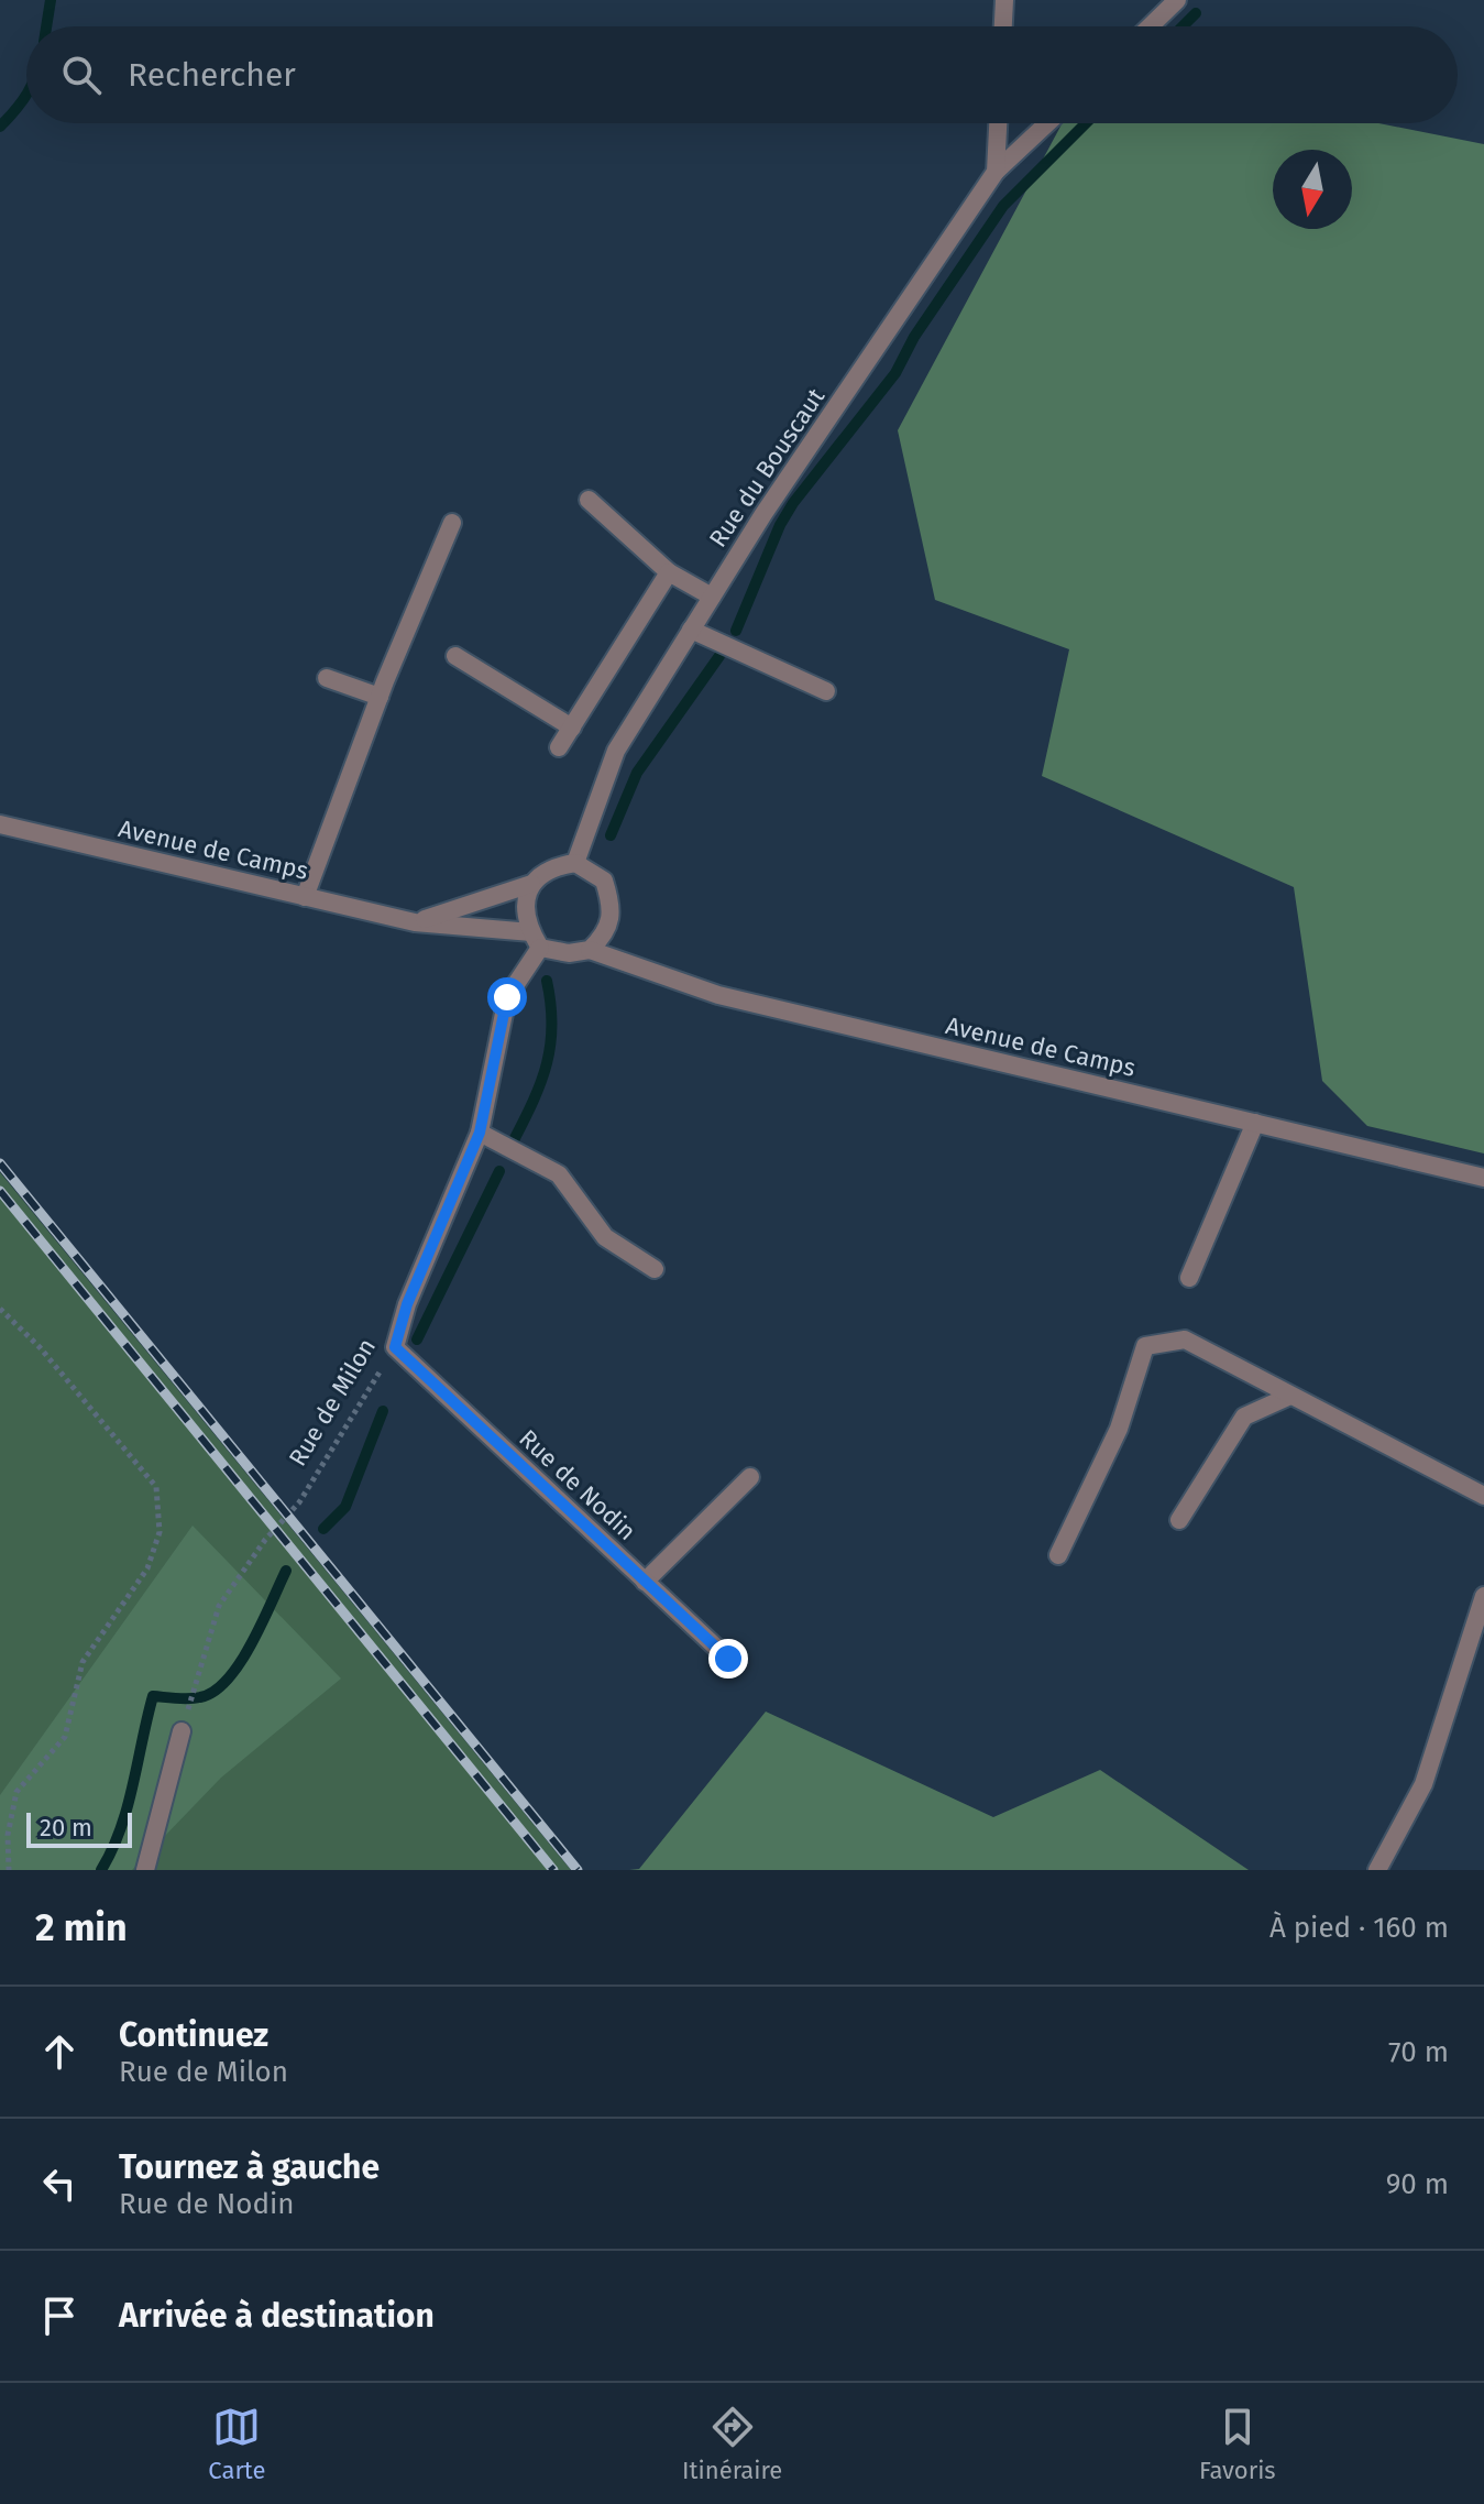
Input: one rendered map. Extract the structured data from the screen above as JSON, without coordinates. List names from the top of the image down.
{
  "streets": {
    "street": [
      "Rue du Bouscaut",
      "Avenue de Camps",
      "Rue de Milon",
      "Rue de Nodin"
    ]
  },
  "crossings": [
    ["Rue du Bouscaut", "Avenue de Camps"],
    ["Rue du Bouscaut", "Rue de Milon"],
    ["Avenue de Camps", "Rue de Milon"],
    ["Rue de Milon", "Rue de Nodin"]
  ],
  "scale_bar": "20 m",
  "north": "bottom",
  "page": {
    "search": "Rechercher",
    "scale": "20 m",
    "heading": ["2 min", "À pied · 160 m"],
    "list": [
      ["Continuez", "Rue de Milon", "70 m"],
      ["Tournez à gauche", "Rue de Nodin", "90 m"],
      "Arrivée à destination"
    ],
    "nav": ["Carte", "Itinéraire", "Favoris"]
  }
}
